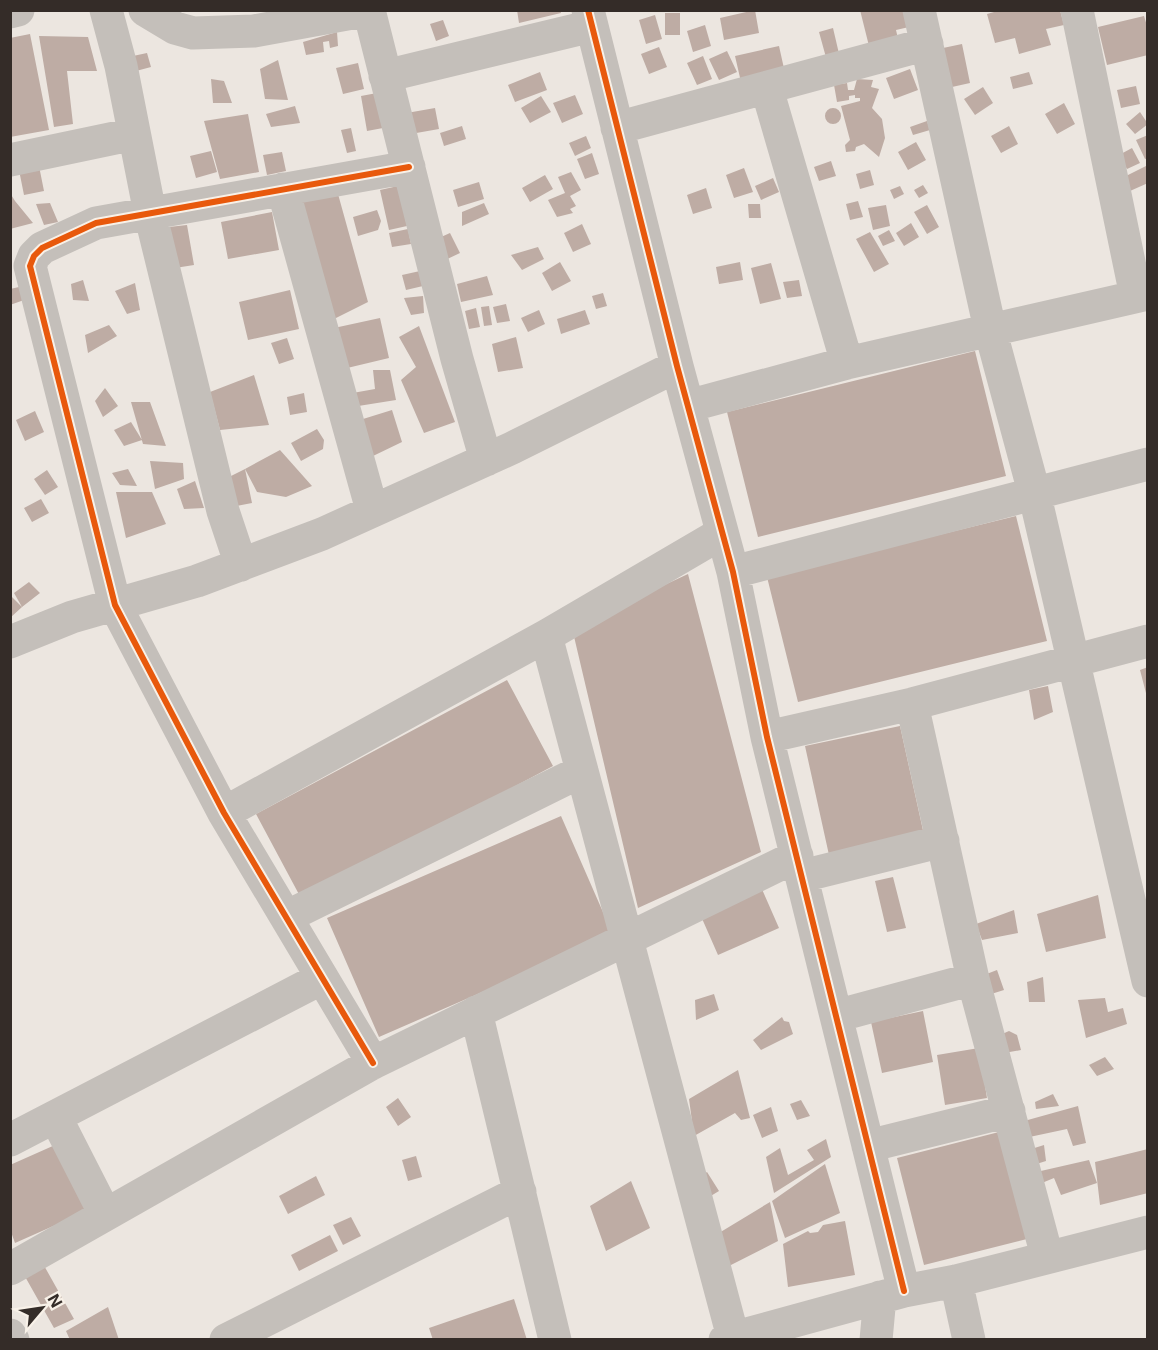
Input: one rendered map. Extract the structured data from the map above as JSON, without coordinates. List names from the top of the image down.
{
  "north": "top right"
}
